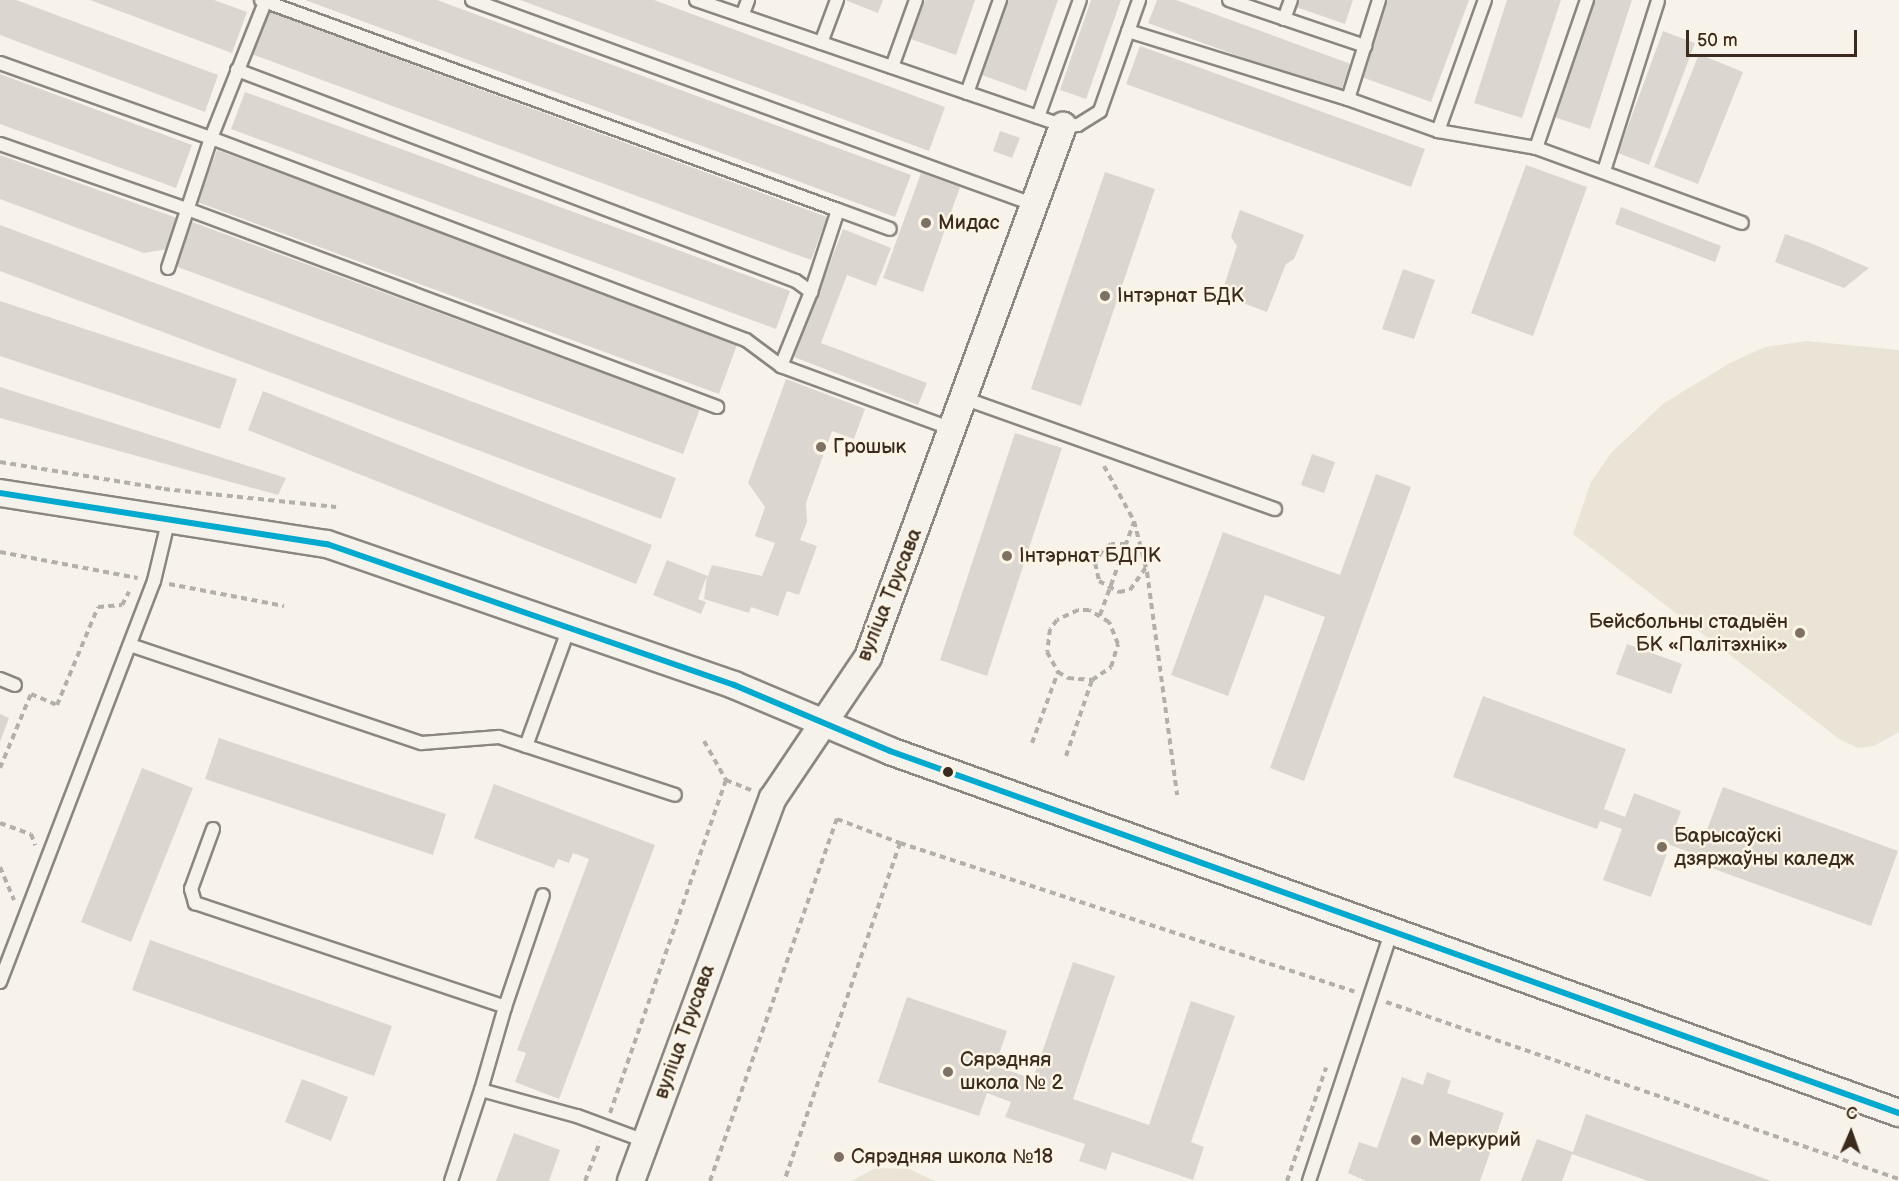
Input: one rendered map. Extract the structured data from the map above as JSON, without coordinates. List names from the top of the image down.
{
  "streets": {
    "street": ["вуліца Трусава"]
  },
  "places": [
    "Мидас",
    "Інтэрнат БДК",
    "Грошык",
    "Інтэрнат БДПК",
    "Бейсбольны стадыён БК «Палітэхнік»",
    "Барысаўскі дзяржаўны каледж",
    "Сярэдняя школа № 2",
    "Меркурий",
    "Сярэдняя школа №18"
  ],
  "scale_bar": "50 m",
  "north": "top"
}
